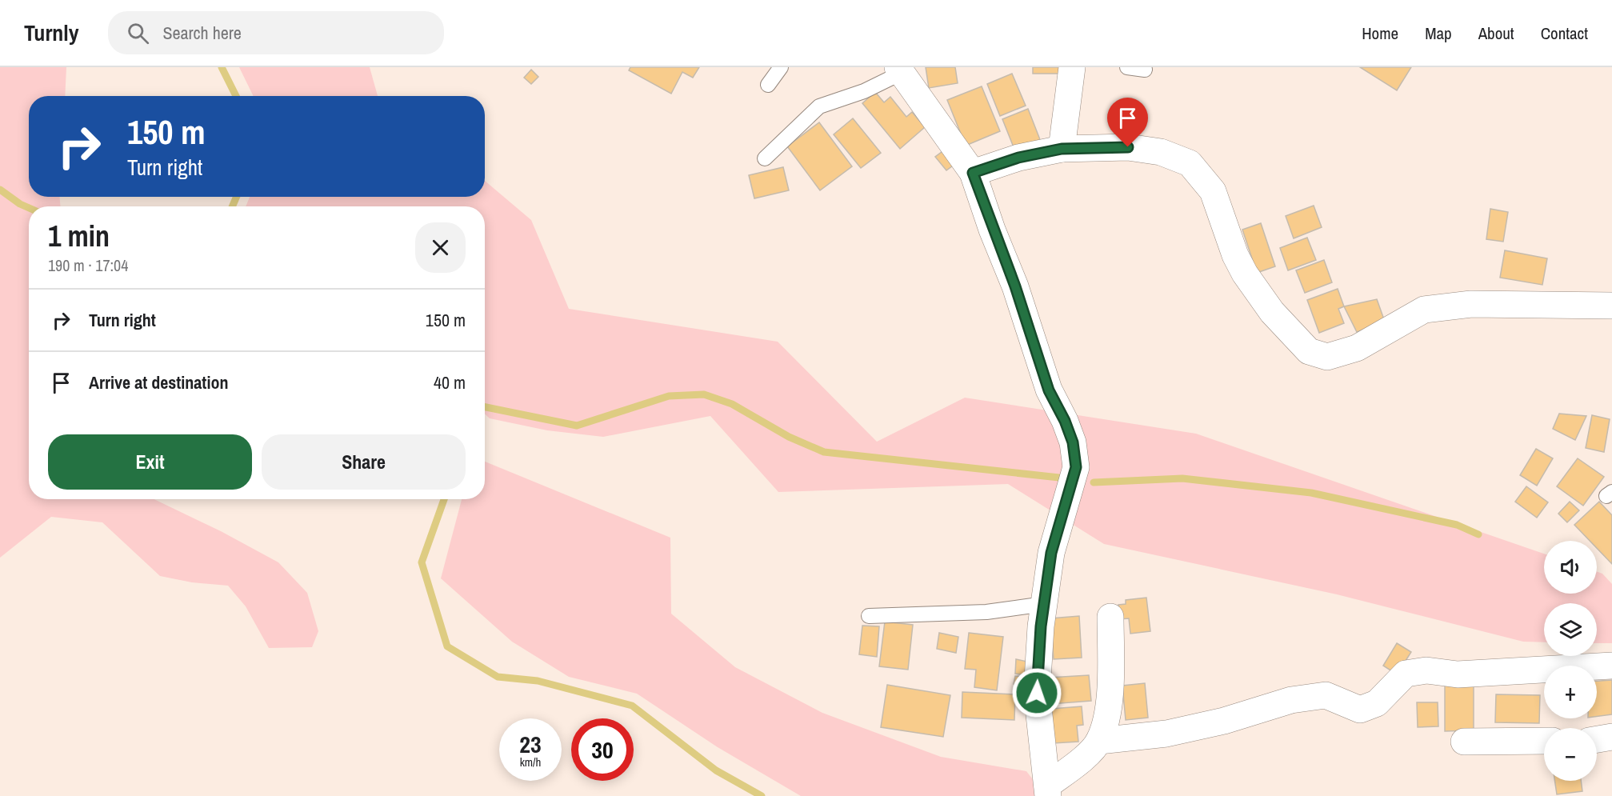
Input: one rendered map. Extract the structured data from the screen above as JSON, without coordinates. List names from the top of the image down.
{
  "page": {
    "header": "Turnly",
    "search": "Search here",
    "nav": [
      "Home",
      "Map",
      "About",
      "Contact"
    ],
    "turn": ["150 m", "Turn right"],
    "heading": ["1 min", "190 m · 17:04"],
    "list": [
      {
        "name": "Turn right",
        "value": "150 m"
      },
      {
        "name": "Arrive at destination",
        "value": "40 m"
      }
    ],
    "buttons": ["Exit", "Share"],
    "map_buttons": ["+", "−"],
    "speed": "23 km/h",
    "limit": "30"
  }
}
